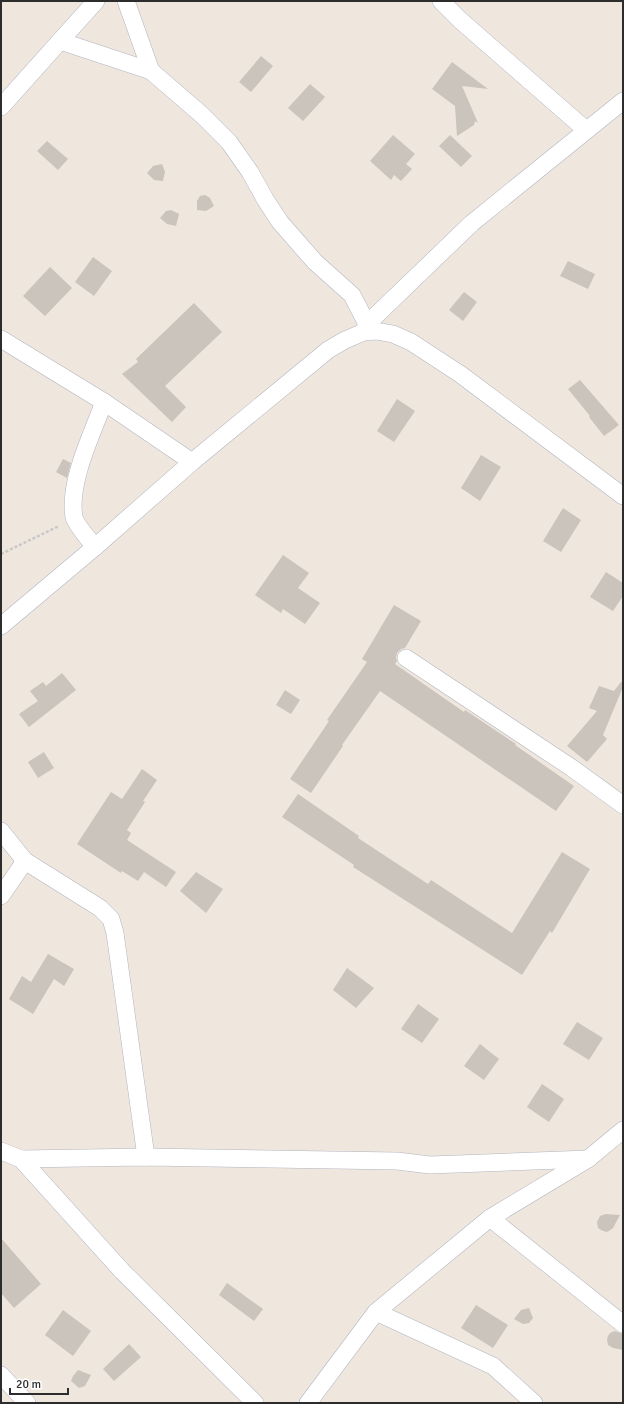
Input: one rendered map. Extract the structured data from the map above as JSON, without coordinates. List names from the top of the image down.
{
  "scale_bar": "20 m"
}
